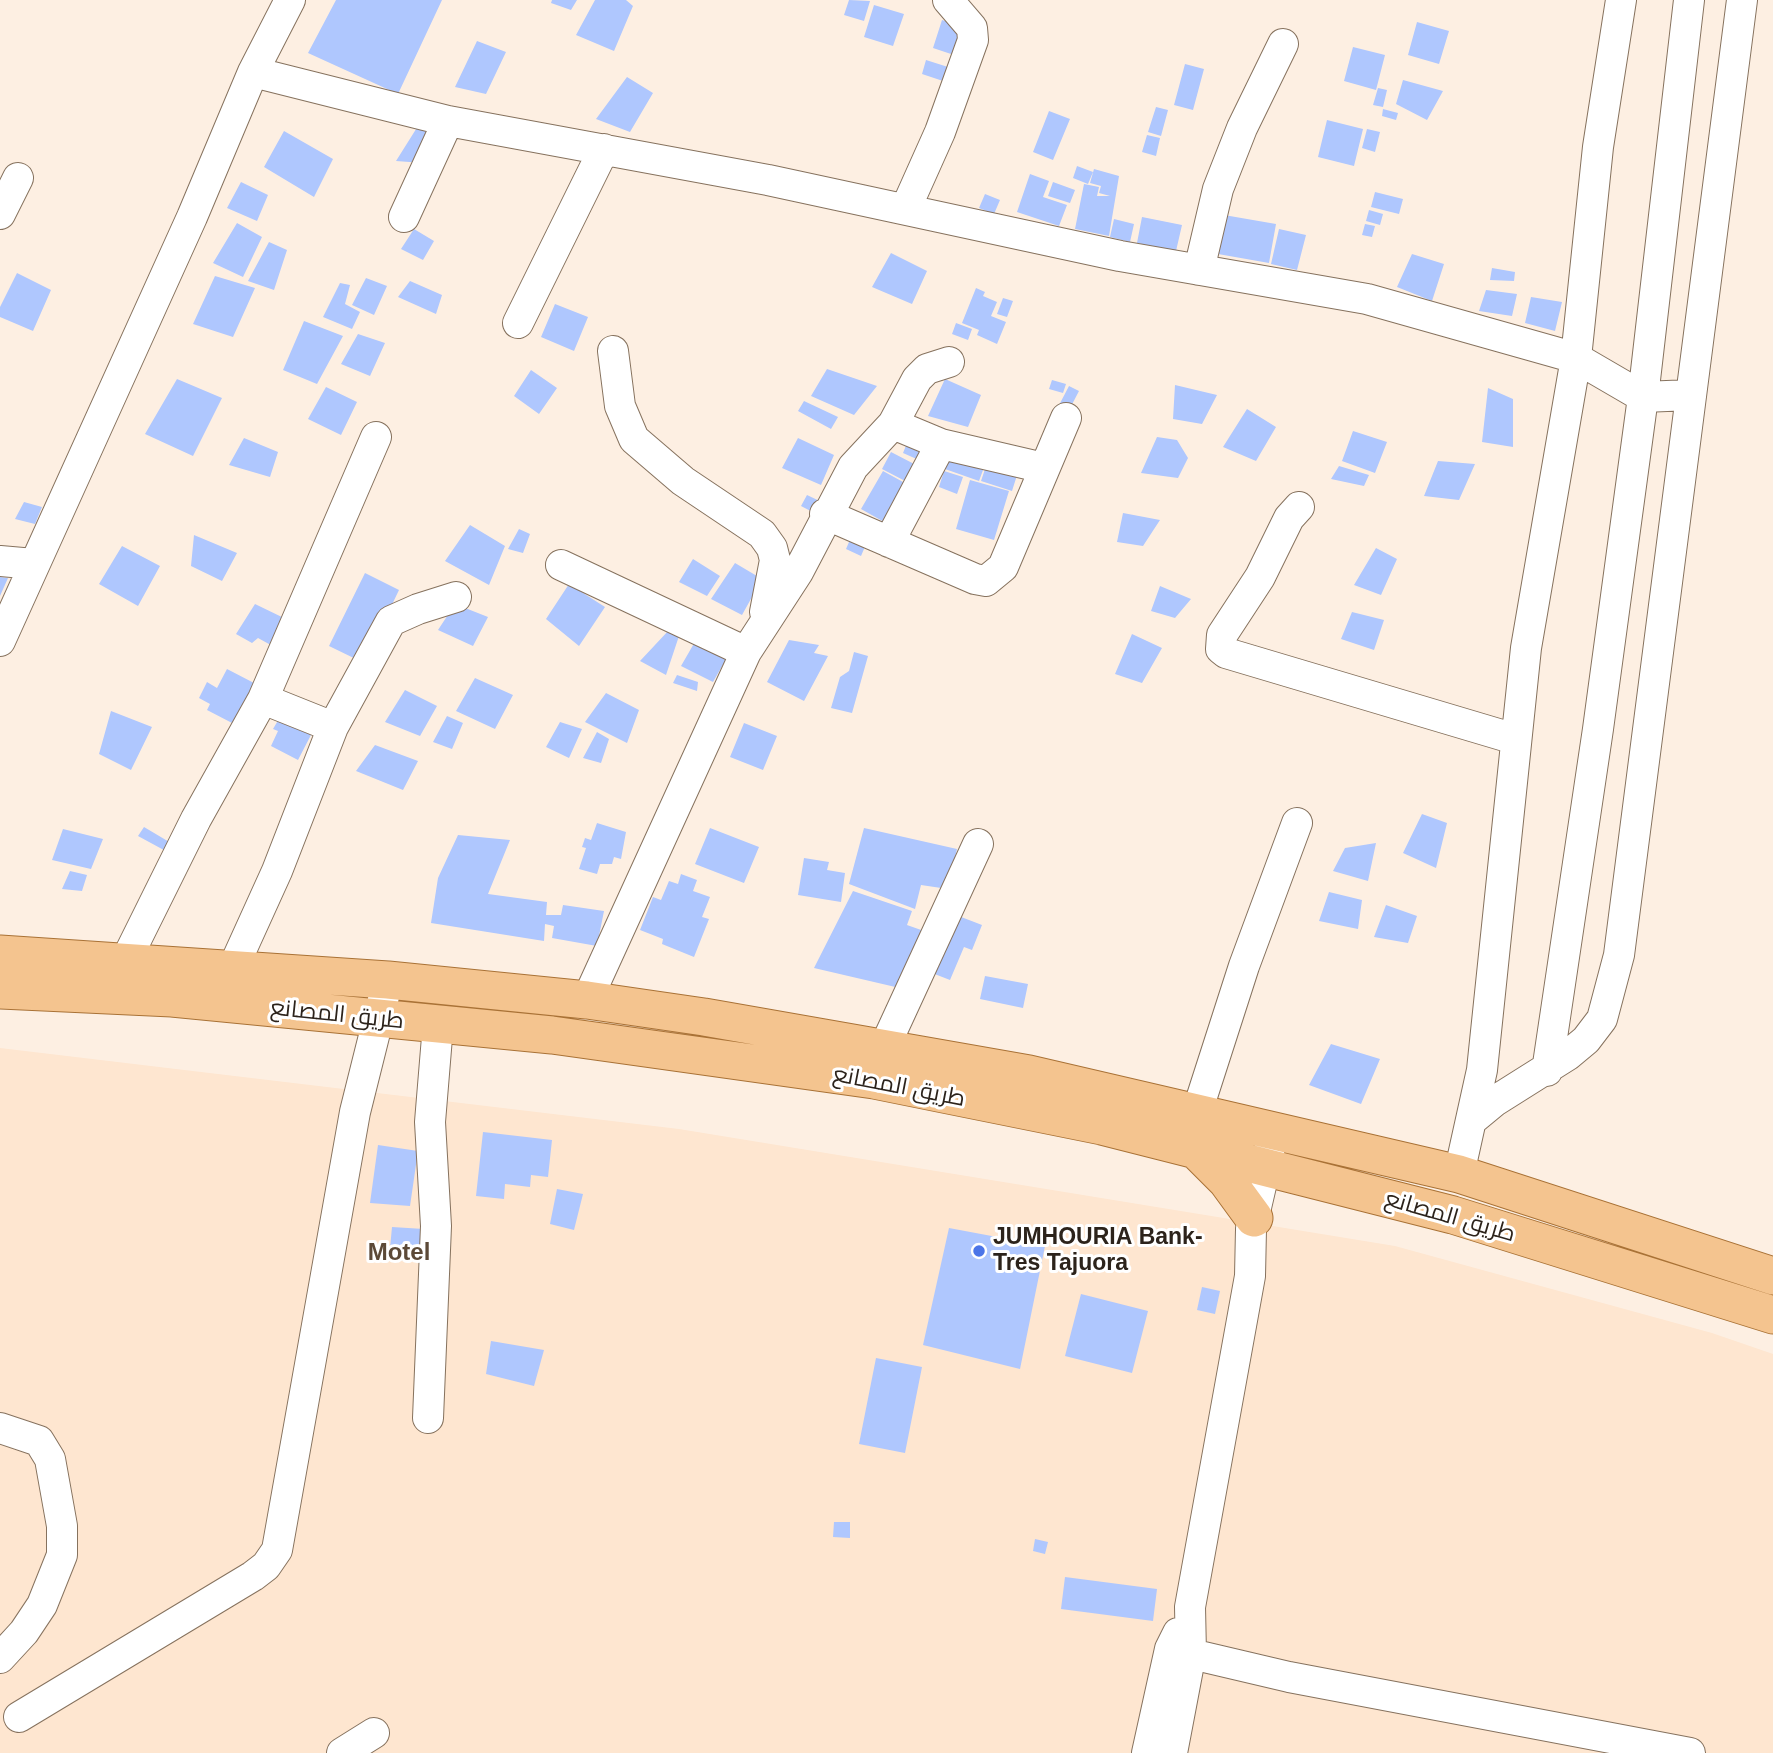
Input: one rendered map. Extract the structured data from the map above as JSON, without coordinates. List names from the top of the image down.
{
  "streets": {
    "main road": ["طريق المصانع"]
  },
  "districts": ["Motel"],
  "places": ["JUMHOURIA Bank- Tres Tajuora"]
}
